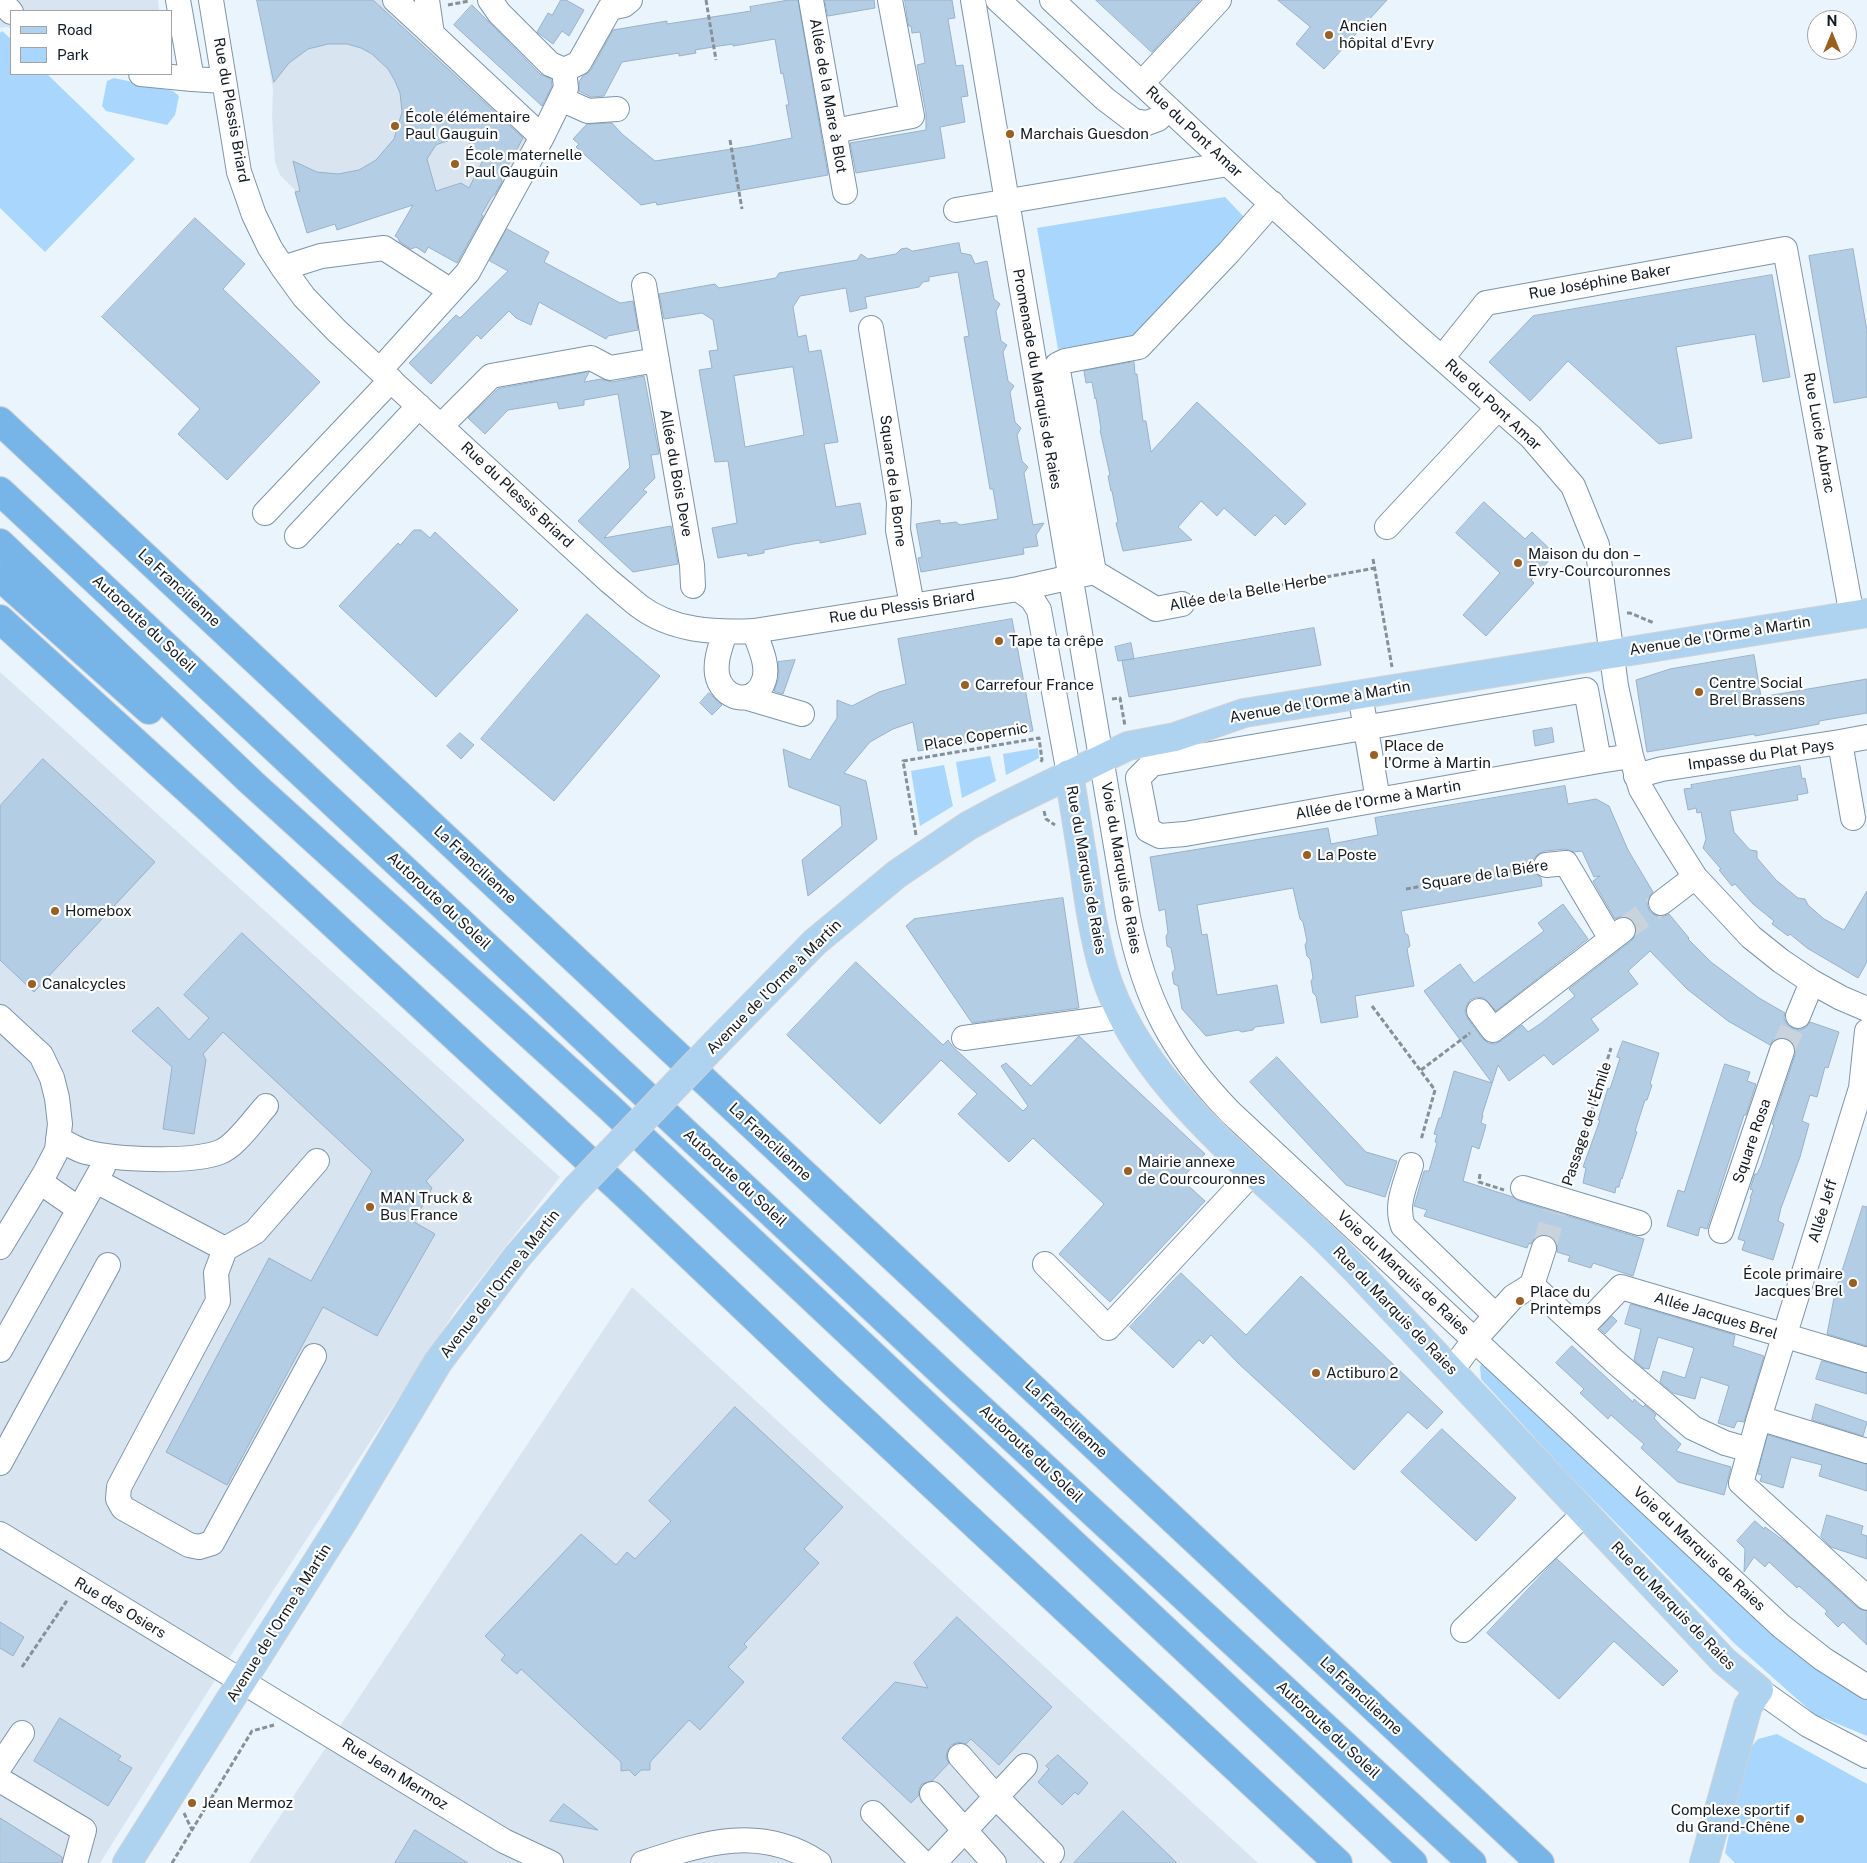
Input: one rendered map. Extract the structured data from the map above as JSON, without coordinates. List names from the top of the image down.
{
  "streets": {
    "highway": ["La Francilienne", "Autoroute du Soleil"],
    "main road": ["Avenue de l'Orme à Martin", "Rue du Marquis de Raies"],
    "street": [
      "Allée de la Mare à Blot",
      "Rue du Plessis Briard",
      "Rue du Pont Amar",
      "Rue Joséphine Baker",
      "Promenade du Marquis de Raies",
      "Rue Lucie Aubrac",
      "Allée du Bois Deve",
      "Square de la Borne",
      "Allée de la Belle Herbe",
      "Impasse du Plat Pays",
      "Allée de l'Orme à Martin",
      "Voie du Marquis de Raies",
      "Square de la Biére",
      "Passage de l'Émile",
      "Square Rosa",
      "Allée Jeff",
      "Allée Jacques Brel",
      "Rue des Osiers",
      "Rue Jean Mermoz"
    ],
    "path": ["Place Copernic"]
  },
  "crossings": [
    ["Rue du Plessis Briard", "Promenade du Marquis de Raies"],
    ["Rue du Plessis Briard", "Square de la Borne"],
    ["Rue du Pont Amar", "Rue Joséphine Baker"],
    ["Rue du Pont Amar", "Avenue de l'Orme à Martin"],
    ["Rue du Pont Amar", "Impasse du Plat Pays"],
    ["Rue du Pont Amar", "Allée de l'Orme à Martin"],
    ["Rue Joséphine Baker", "Rue Lucie Aubrac"],
    ["Promenade du Marquis de Raies", "Avenue de l'Orme à Martin"],
    ["Promenade du Marquis de Raies", "Voie du Marquis de Raies"],
    ["Rue Lucie Aubrac", "Avenue de l'Orme à Martin"],
    ["Avenue de l'Orme à Martin", "Place Copernic"],
    ["Avenue de l'Orme à Martin", "Voie du Marquis de Raies"],
    ["Avenue de l'Orme à Martin", "Rue du Marquis de Raies"],
    ["Avenue de l'Orme à Martin", "Rue des Osiers"],
    ["Avenue de l'Orme à Martin", "Rue Jean Mermoz"],
    ["Impasse du Plat Pays", "Allée de l'Orme à Martin"],
    ["Allée Jeff", "Allée Jacques Brel"],
    ["Rue des Osiers", "Rue Jean Mermoz"]
  ],
  "places": [
    "Ancien hôpital d'Evry",
    "École élémentaire Paul Gauguin",
    "Marchais Guesdon",
    "École maternelle Paul Gauguin",
    "Maison du don – Evry-Courcouronnes",
    "Tape ta crêpe",
    "Carrefour France",
    "Centre Social Brel Brassens",
    "Place de l'Orme à Martin",
    "La Poste",
    "Homebox",
    "Canalcycles",
    "Mairie annexe de Courcouronnes",
    "MAN Truck & Bus France",
    "École primaire Jacques Brel",
    "Place du Printemps",
    "Actiburo 2",
    "Jean Mermoz",
    "Complexe sportif du Grand-Chêne"
  ],
  "legend": ["Road", "Park"],
  "north": "top"
}
